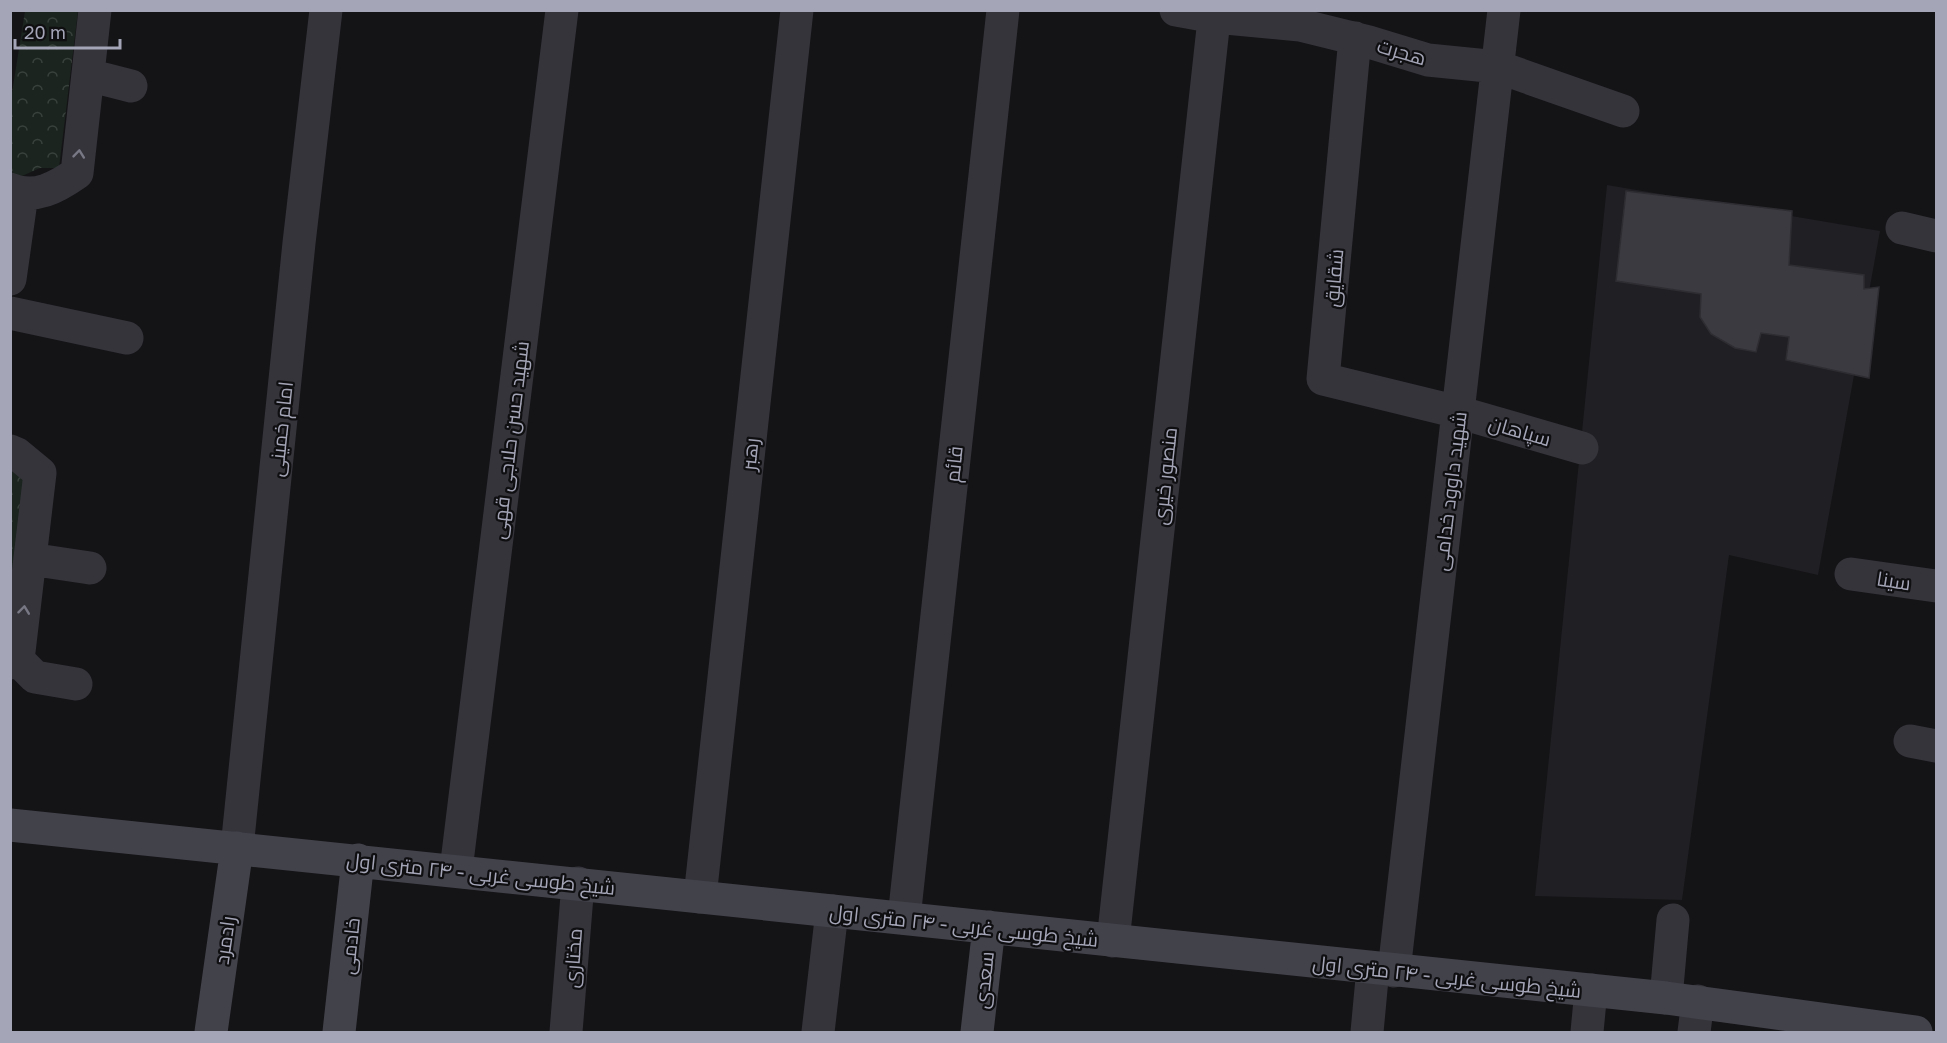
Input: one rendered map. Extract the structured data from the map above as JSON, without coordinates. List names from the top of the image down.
{
  "streets": {
    "main road": [
      "شیخ طوسی غربی - ۲۴ متری اول",
      "رادمرد",
      "خادمی",
      "سعدی"
    ],
    "street": [
      "هجرت",
      "شقایق",
      "امام خمینی",
      "سپاهان",
      "شهید حسن حلاجی قهی",
      "رهبر",
      "قائم",
      "منصور خیری",
      "شهید داوود خدامی",
      "سینا",
      "مختاری"
    ]
  },
  "crossings": [
    ["هجرت", "شقایق"],
    ["هجرت", "منصور خیری"],
    ["هجرت", "شهید داوود خدامی"],
    ["شقایق", "سپاهان"],
    ["شقایق", "شهید داوود خدامی"],
    ["امام خمینی", "شیخ طوسی غربی - ۲۴ متری اول"],
    ["امام خمینی", "رادمرد"],
    ["سپاهان", "شهید داوود خدامی"],
    ["شهید حسن حلاجی قهی", "شیخ طوسی غربی - ۲۴ متری اول"],
    ["رهبر", "شیخ طوسی غربی - ۲۴ متری اول"],
    ["قائم", "شیخ طوسی غربی - ۲۴ متری اول"],
    ["منصور خیری", "شیخ طوسی غربی - ۲۴ متری اول"],
    ["شهید داوود خدامی", "شیخ طوسی غربی - ۲۴ متری اول"],
    ["شیخ طوسی غربی - ۲۴ متری اول", "رادمرد"],
    ["شیخ طوسی غربی - ۲۴ متری اول", "خادمی"],
    ["شیخ طوسی غربی - ۲۴ متری اول", "مختاری"],
    ["شیخ طوسی غربی - ۲۴ متری اول", "سعدی"]
  ],
  "scale_bar": "20 m"
}
